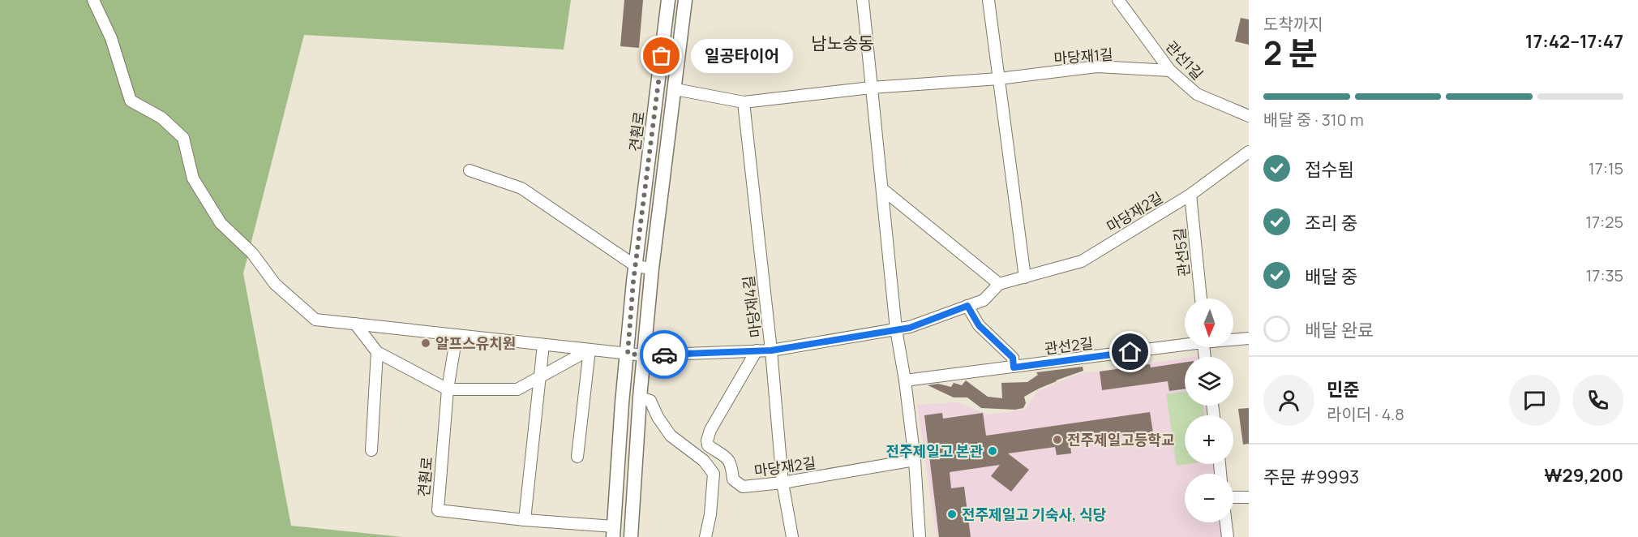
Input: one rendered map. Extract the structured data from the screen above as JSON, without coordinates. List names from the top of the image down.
{
  "streets": {
    "street": [
      "마당재1길",
      "관선1길",
      "견훤로",
      "마당재2길",
      "관선5길",
      "마당재4길",
      "관선2길"
    ]
  },
  "crossings": [
    ["마당재1길", "관선1길"],
    ["마당재1길", "마당재4길"],
    ["마당재2길", "관선5길"],
    ["마당재2길", "마당재4길"]
  ],
  "districts": ["남노송동"],
  "places": [
    "일공타이어",
    "알프스유치원",
    "전주제일고등학교",
    "전주제일고 본관",
    "전주제일고 기숙사, 식당"
  ],
  "north": "bottom",
  "page": {
    "heading": ["2 분", "도착까지", "17:42–17:47"],
    "panel": [
      "민준",
      "라이더 · 4.8",
      "주문 #9993",
      "₩29,200"
    ],
    "bubble": "일공타이어",
    "bar": "배달 중 · 310 m",
    "list": [
      ["접수됨", "17:15"],
      ["조리 중", "17:25"],
      ["배달 중", "17:35"],
      "배달 완료"
    ],
    "map_buttons": ["+", "−"]
  }
}
